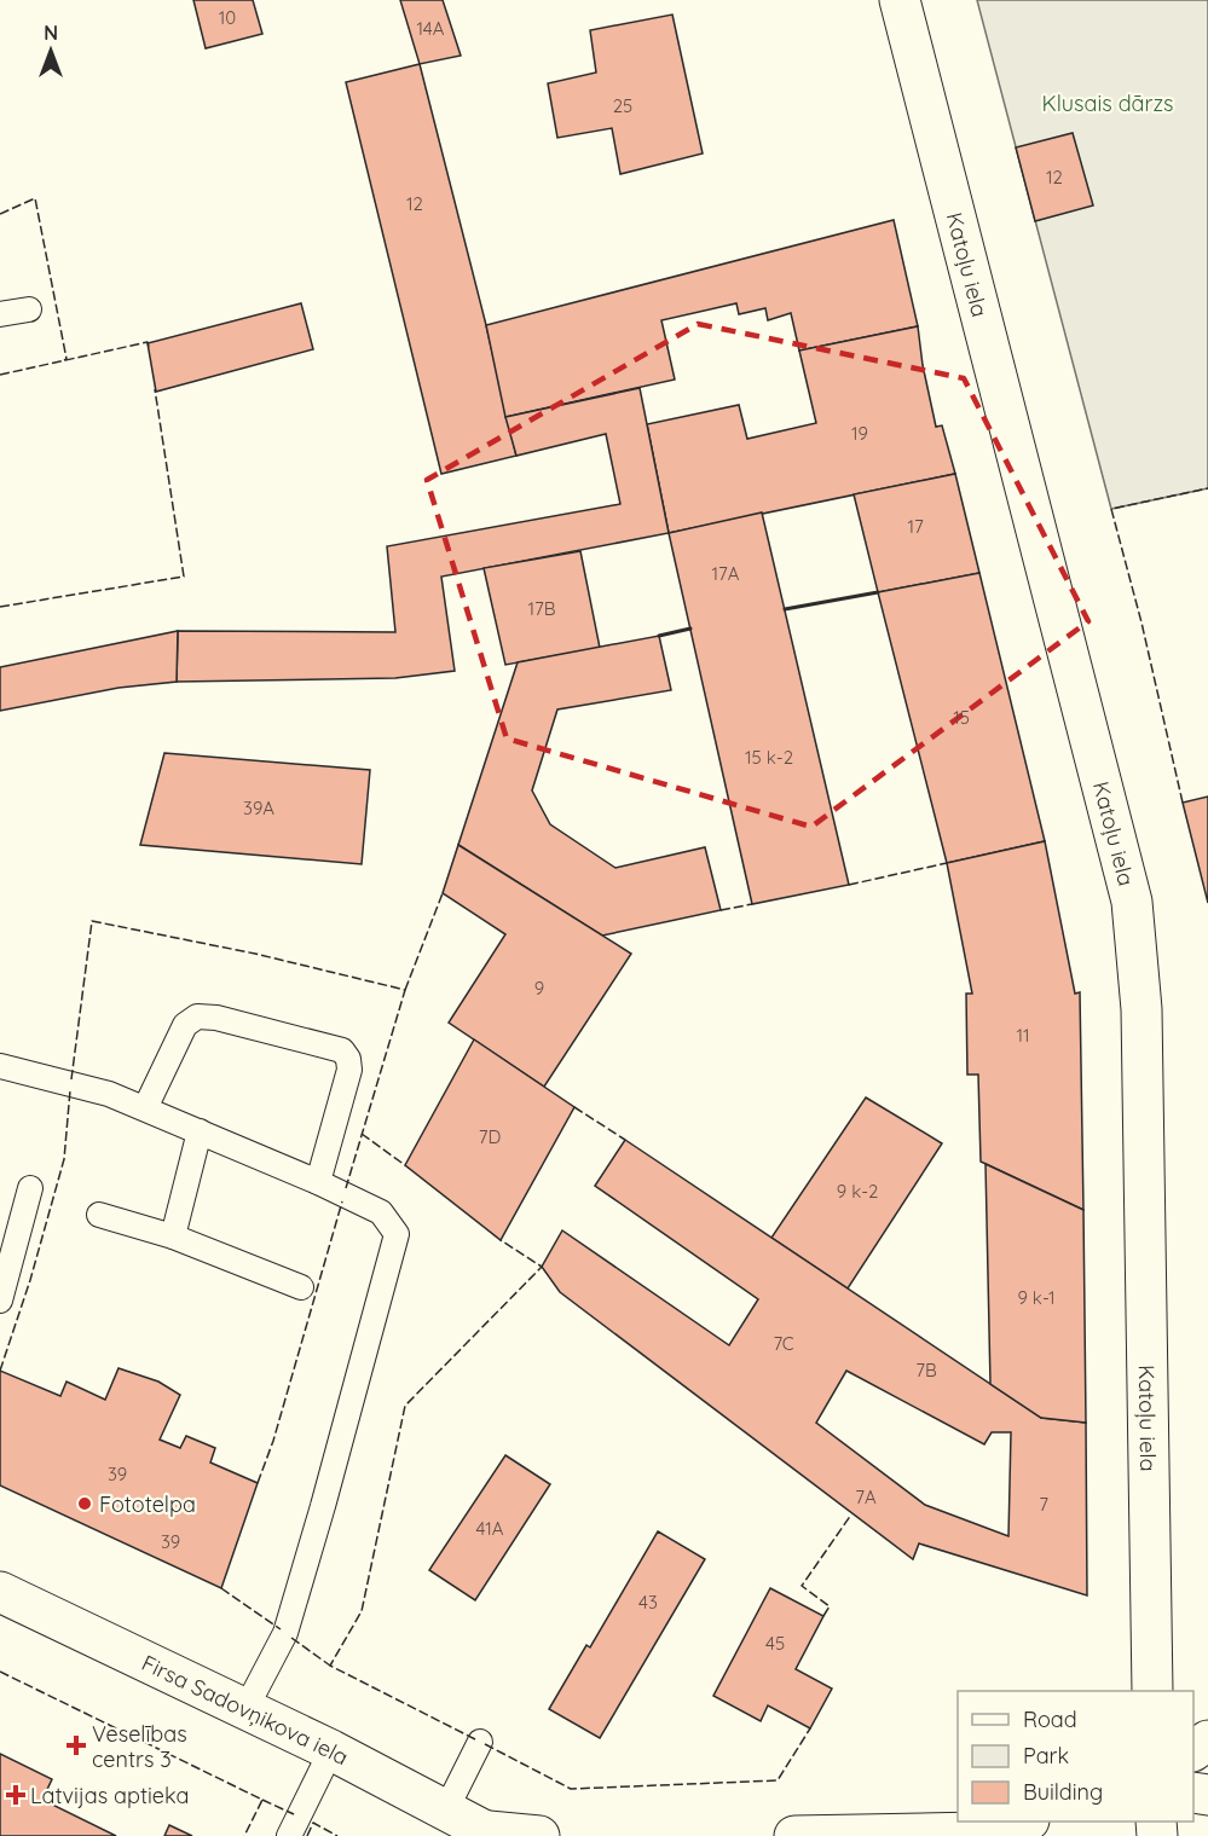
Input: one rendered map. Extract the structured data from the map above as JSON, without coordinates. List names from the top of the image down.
{
  "streets": {
    "street": ["Katoļu iela", "Firsa Sadovņikova iela"]
  },
  "parks": ["Klusais dārzs"],
  "places": {
    "other": ["Fototelpa"],
    "health": ["Veselības centrs 3", "Latvijas aptieka"]
  },
  "house_numbers": [
    "10",
    "14A",
    "25",
    "12",
    "12",
    "19",
    "17",
    "17A",
    "17B",
    "15",
    "15 k-2",
    "39A",
    "9",
    "11",
    "7D",
    "9 k-2",
    "9 k-1",
    "7C",
    "7B",
    "39",
    "7A",
    "7",
    "41A",
    "39",
    "43",
    "45"
  ],
  "legend": ["Road", "Park", "Building"],
  "north": "top"
}
